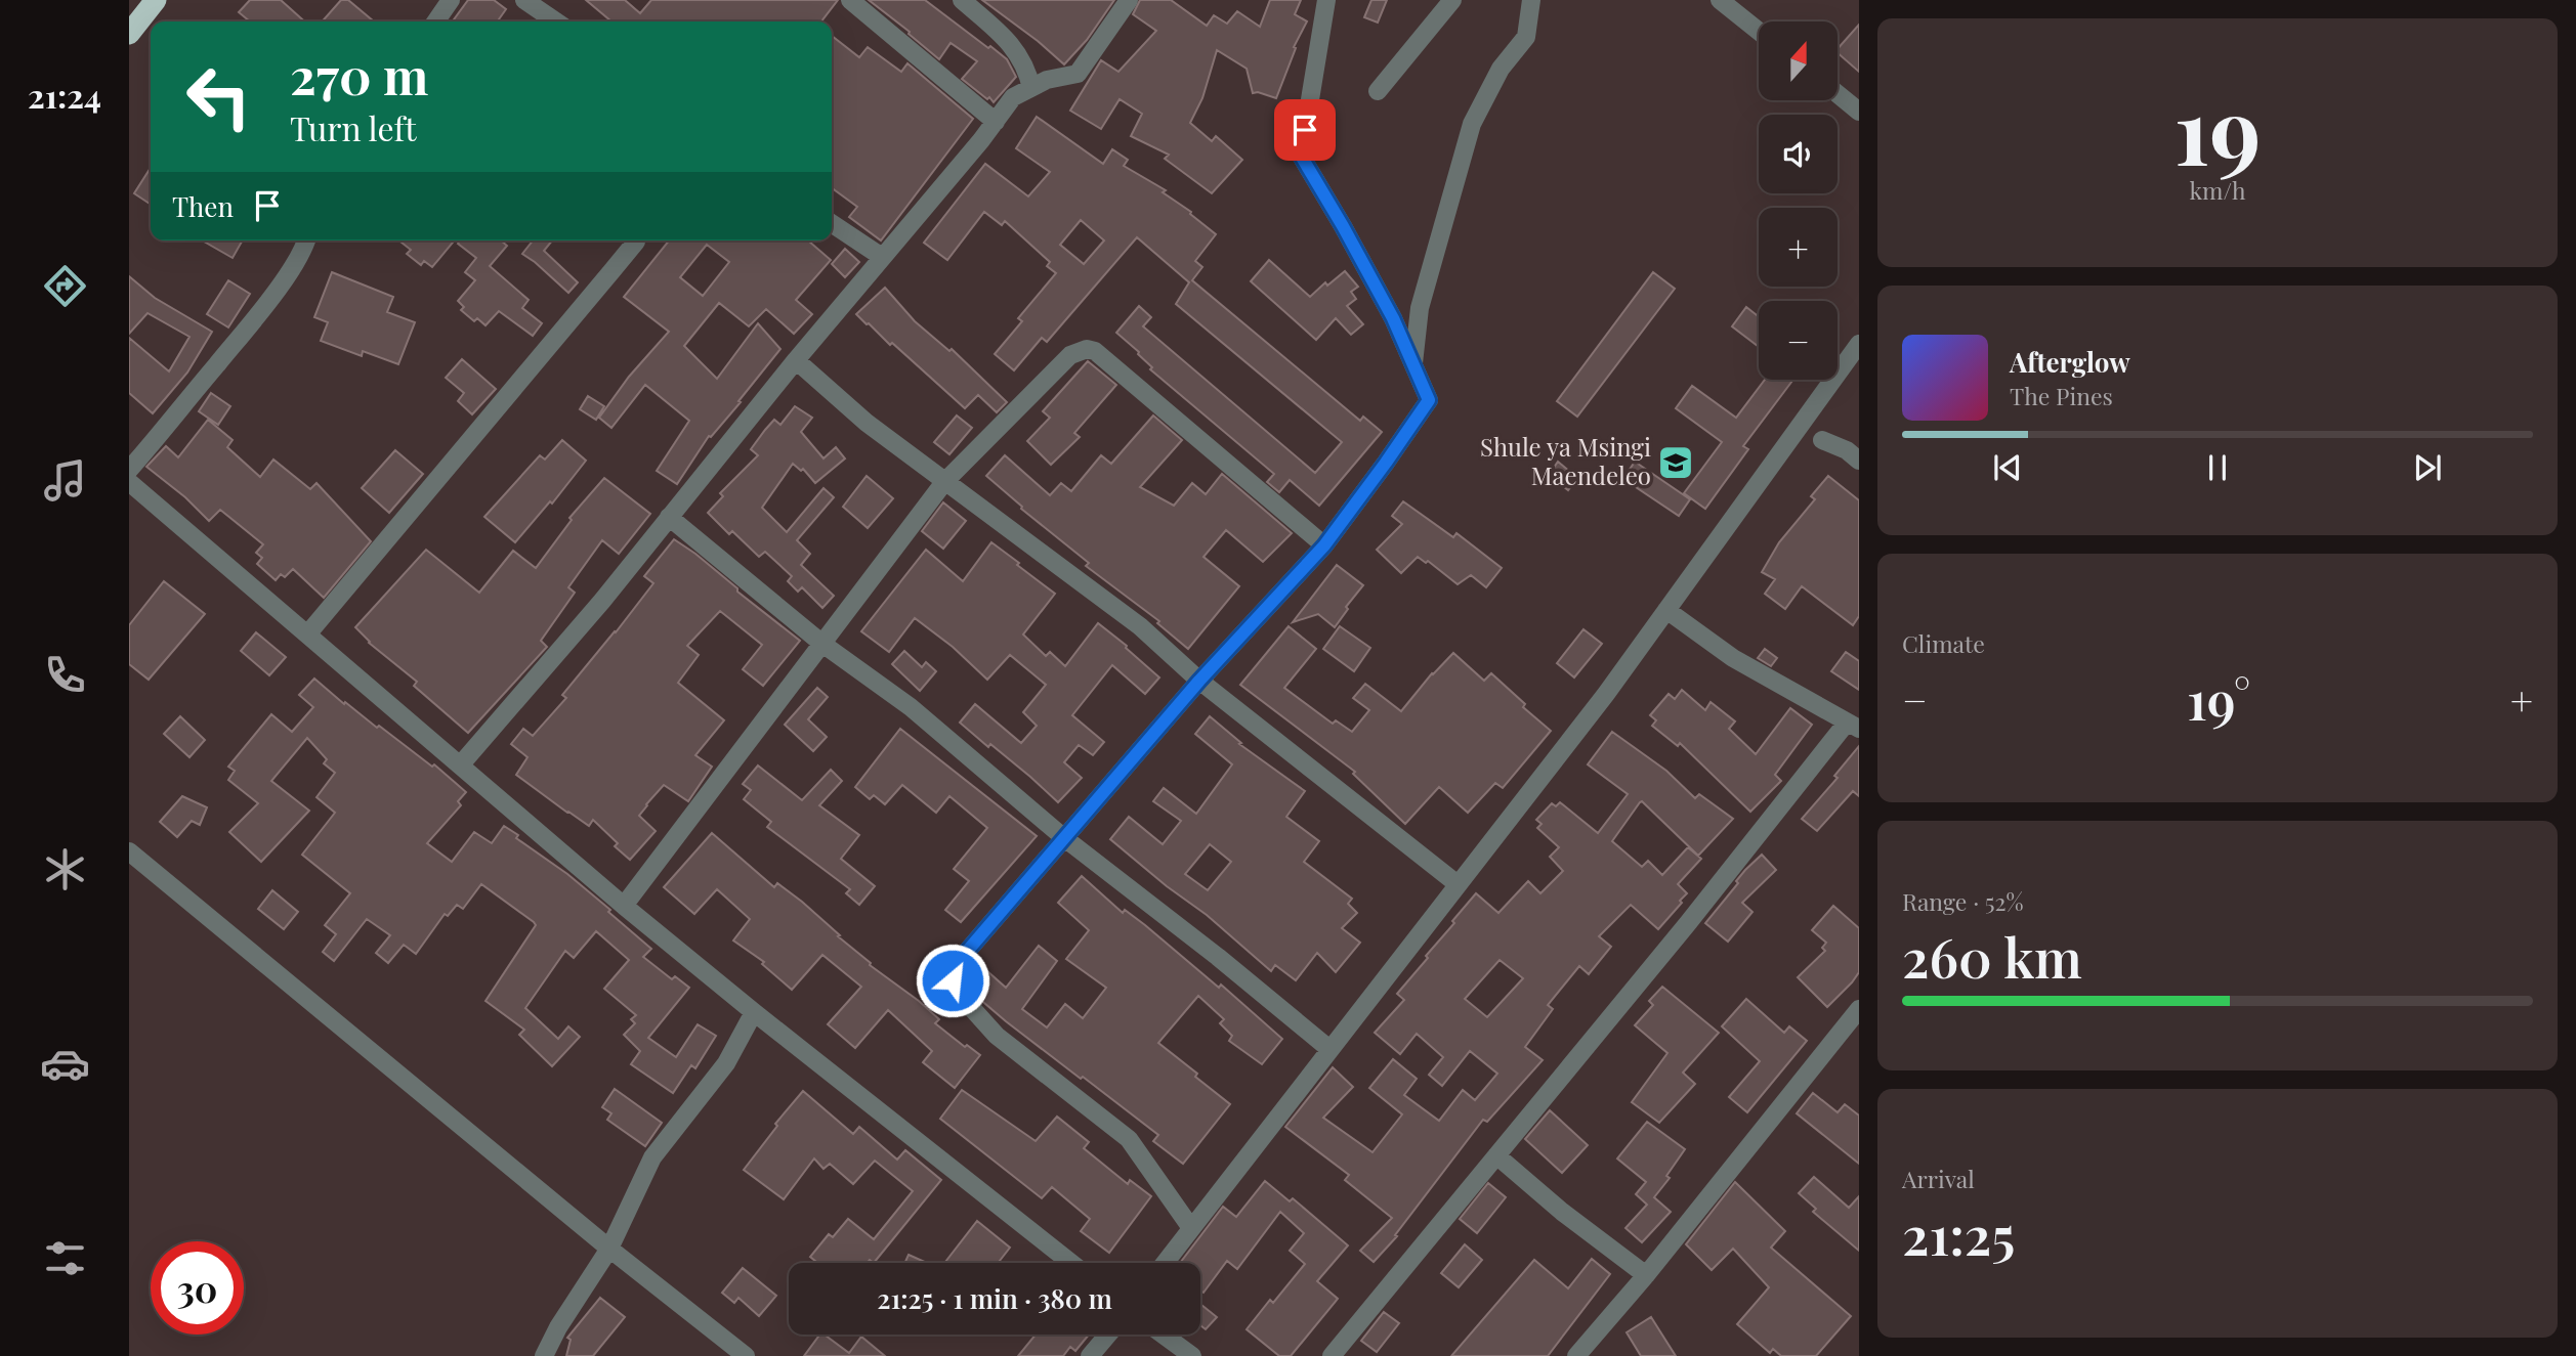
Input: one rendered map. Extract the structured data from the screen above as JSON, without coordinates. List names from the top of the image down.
{
  "places": {
    "school or university": ["Shule ya Msingi Maendeleo"]
  },
  "north": "top",
  "page": {
    "tabs": "21:24",
    "tile": [
      ["19", "km/h"],
      "Climate",
      ["Range · 52%", "260 km"],
      ["Arrival", "21:25"]
    ],
    "map_buttons": ["+", "−"],
    "turn": ["270 m", "Turn left"],
    "then": "Then",
    "song": ["Afterglow", "The Pines"],
    "heat": ["−", "19°", "+"],
    "limit": "30",
    "trip": "21:25 · 1 min · 380 m"
  }
}
